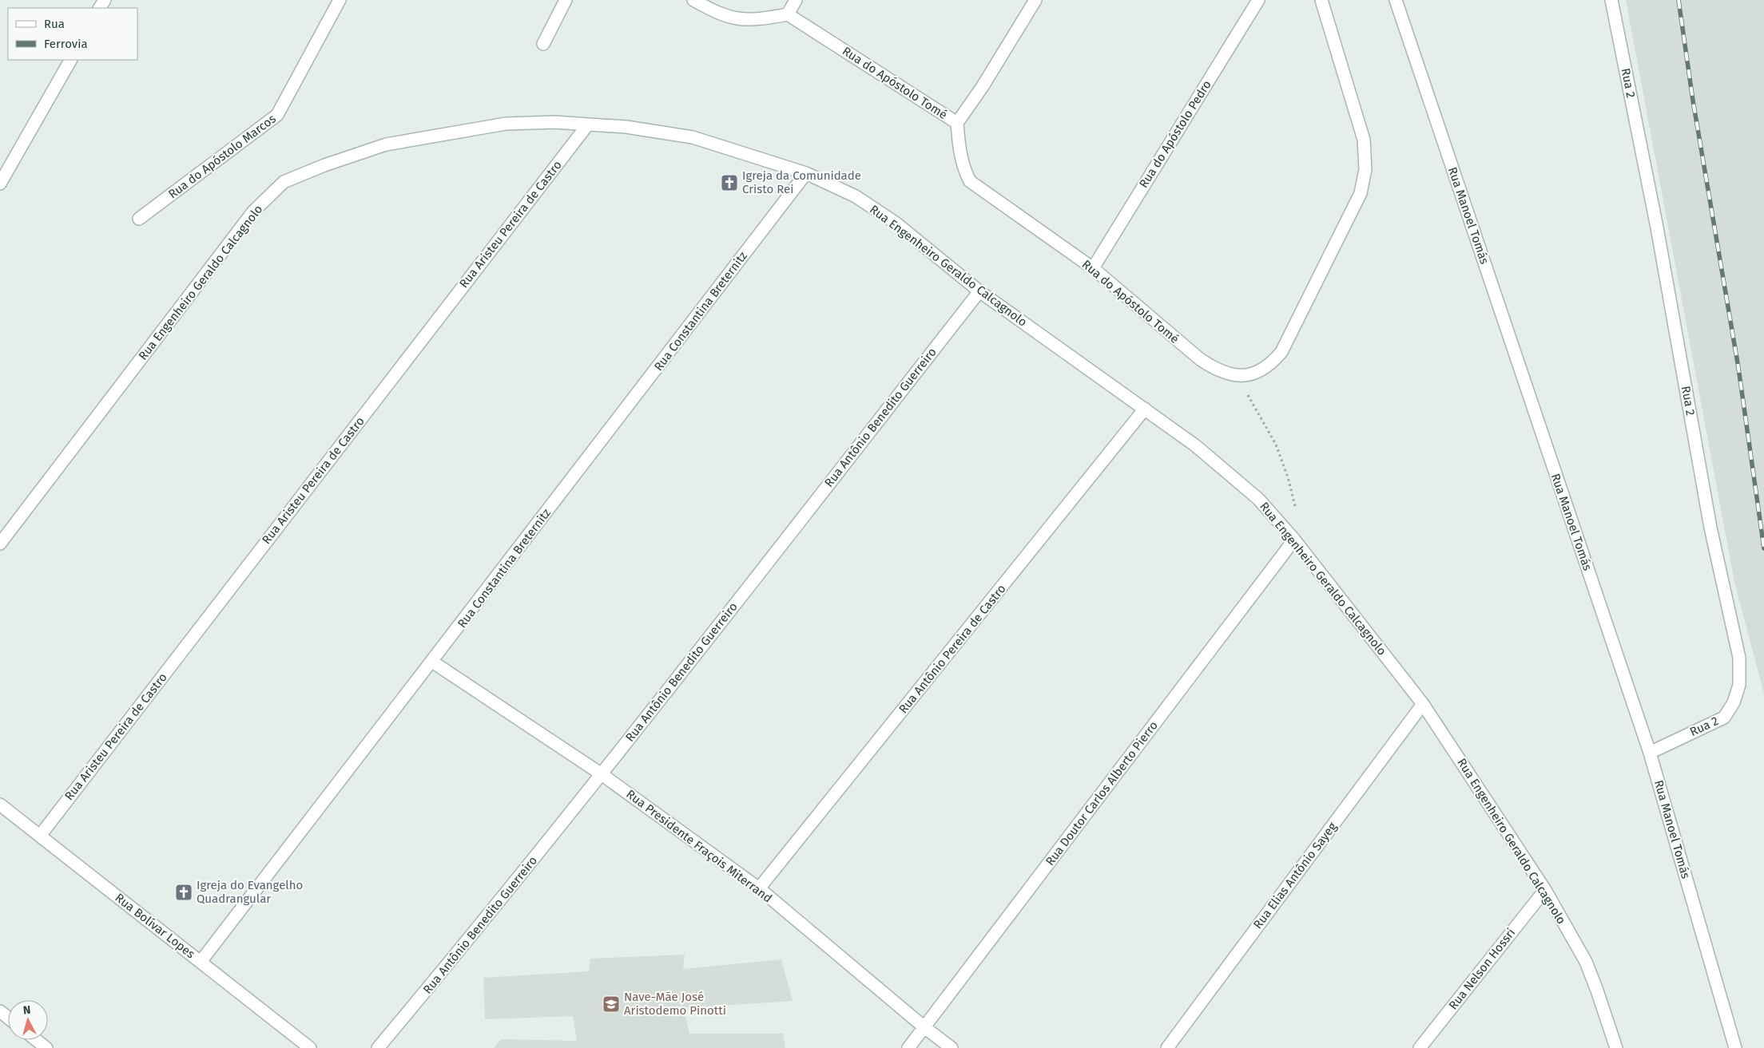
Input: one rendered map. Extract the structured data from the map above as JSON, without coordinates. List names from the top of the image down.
{
  "streets": {
    "street": [
      "Rua do Apóstolo Tomé",
      "Rua 2",
      "Rua do Apóstolo Pedro",
      "Rua do Apóstolo Marcos",
      "Rua Manoel Tomás",
      "Rua Aristeu Pereira de Castro",
      "Rua Engenheiro Geraldo Calcagnolo",
      "Rua Constantina Breternitz",
      "Rua Antônio Benedito Guerreiro",
      "Rua Antônio Pereira de Castro",
      "Rua Doutor Carlos Alberto Pierro",
      "Rua Presidente Fraçois Miterrand",
      "Rua Elias Antônio Sayeg",
      "Rua Bolívar Lopes",
      "Rua Nelson Hossri"
    ]
  },
  "crossings": [
    ["Rua do Apóstolo Tomé", "Rua do Apóstolo Pedro"],
    ["Rua 2", "Rua Manoel Tomás"],
    ["Rua Aristeu Pereira de Castro", "Rua Engenheiro Geraldo Calcagnolo"],
    ["Rua Aristeu Pereira de Castro", "Rua Bolívar Lopes"],
    ["Rua Engenheiro Geraldo Calcagnolo", "Rua Constantina Breternitz"],
    ["Rua Engenheiro Geraldo Calcagnolo", "Rua Antônio Benedito Guerreiro"],
    ["Rua Engenheiro Geraldo Calcagnolo", "Rua Antônio Pereira de Castro"],
    ["Rua Engenheiro Geraldo Calcagnolo", "Rua Doutor Carlos Alberto Pierro"],
    ["Rua Engenheiro Geraldo Calcagnolo", "Rua Elias Antônio Sayeg"],
    ["Rua Engenheiro Geraldo Calcagnolo", "Rua Nelson Hossri"],
    ["Rua Constantina Breternitz", "Rua Presidente Fraçois Miterrand"],
    ["Rua Constantina Breternitz", "Rua Bolívar Lopes"],
    ["Rua Antônio Benedito Guerreiro", "Rua Presidente Fraçois Miterrand"],
    ["Rua Antônio Pereira de Castro", "Rua Presidente Fraçois Miterrand"],
    ["Rua Doutor Carlos Alberto Pierro", "Rua Presidente Fraçois Miterrand"]
  ],
  "places": {
    "church": ["Igreja da Comunidade Cristo Rei", "Igreja do Evangelho Quadrangular"],
    "school or university": ["Nave-Mãe José Aristodemo Pinotti"]
  },
  "legend": ["Rua", "Ferrovia"],
  "north": "top"
}
